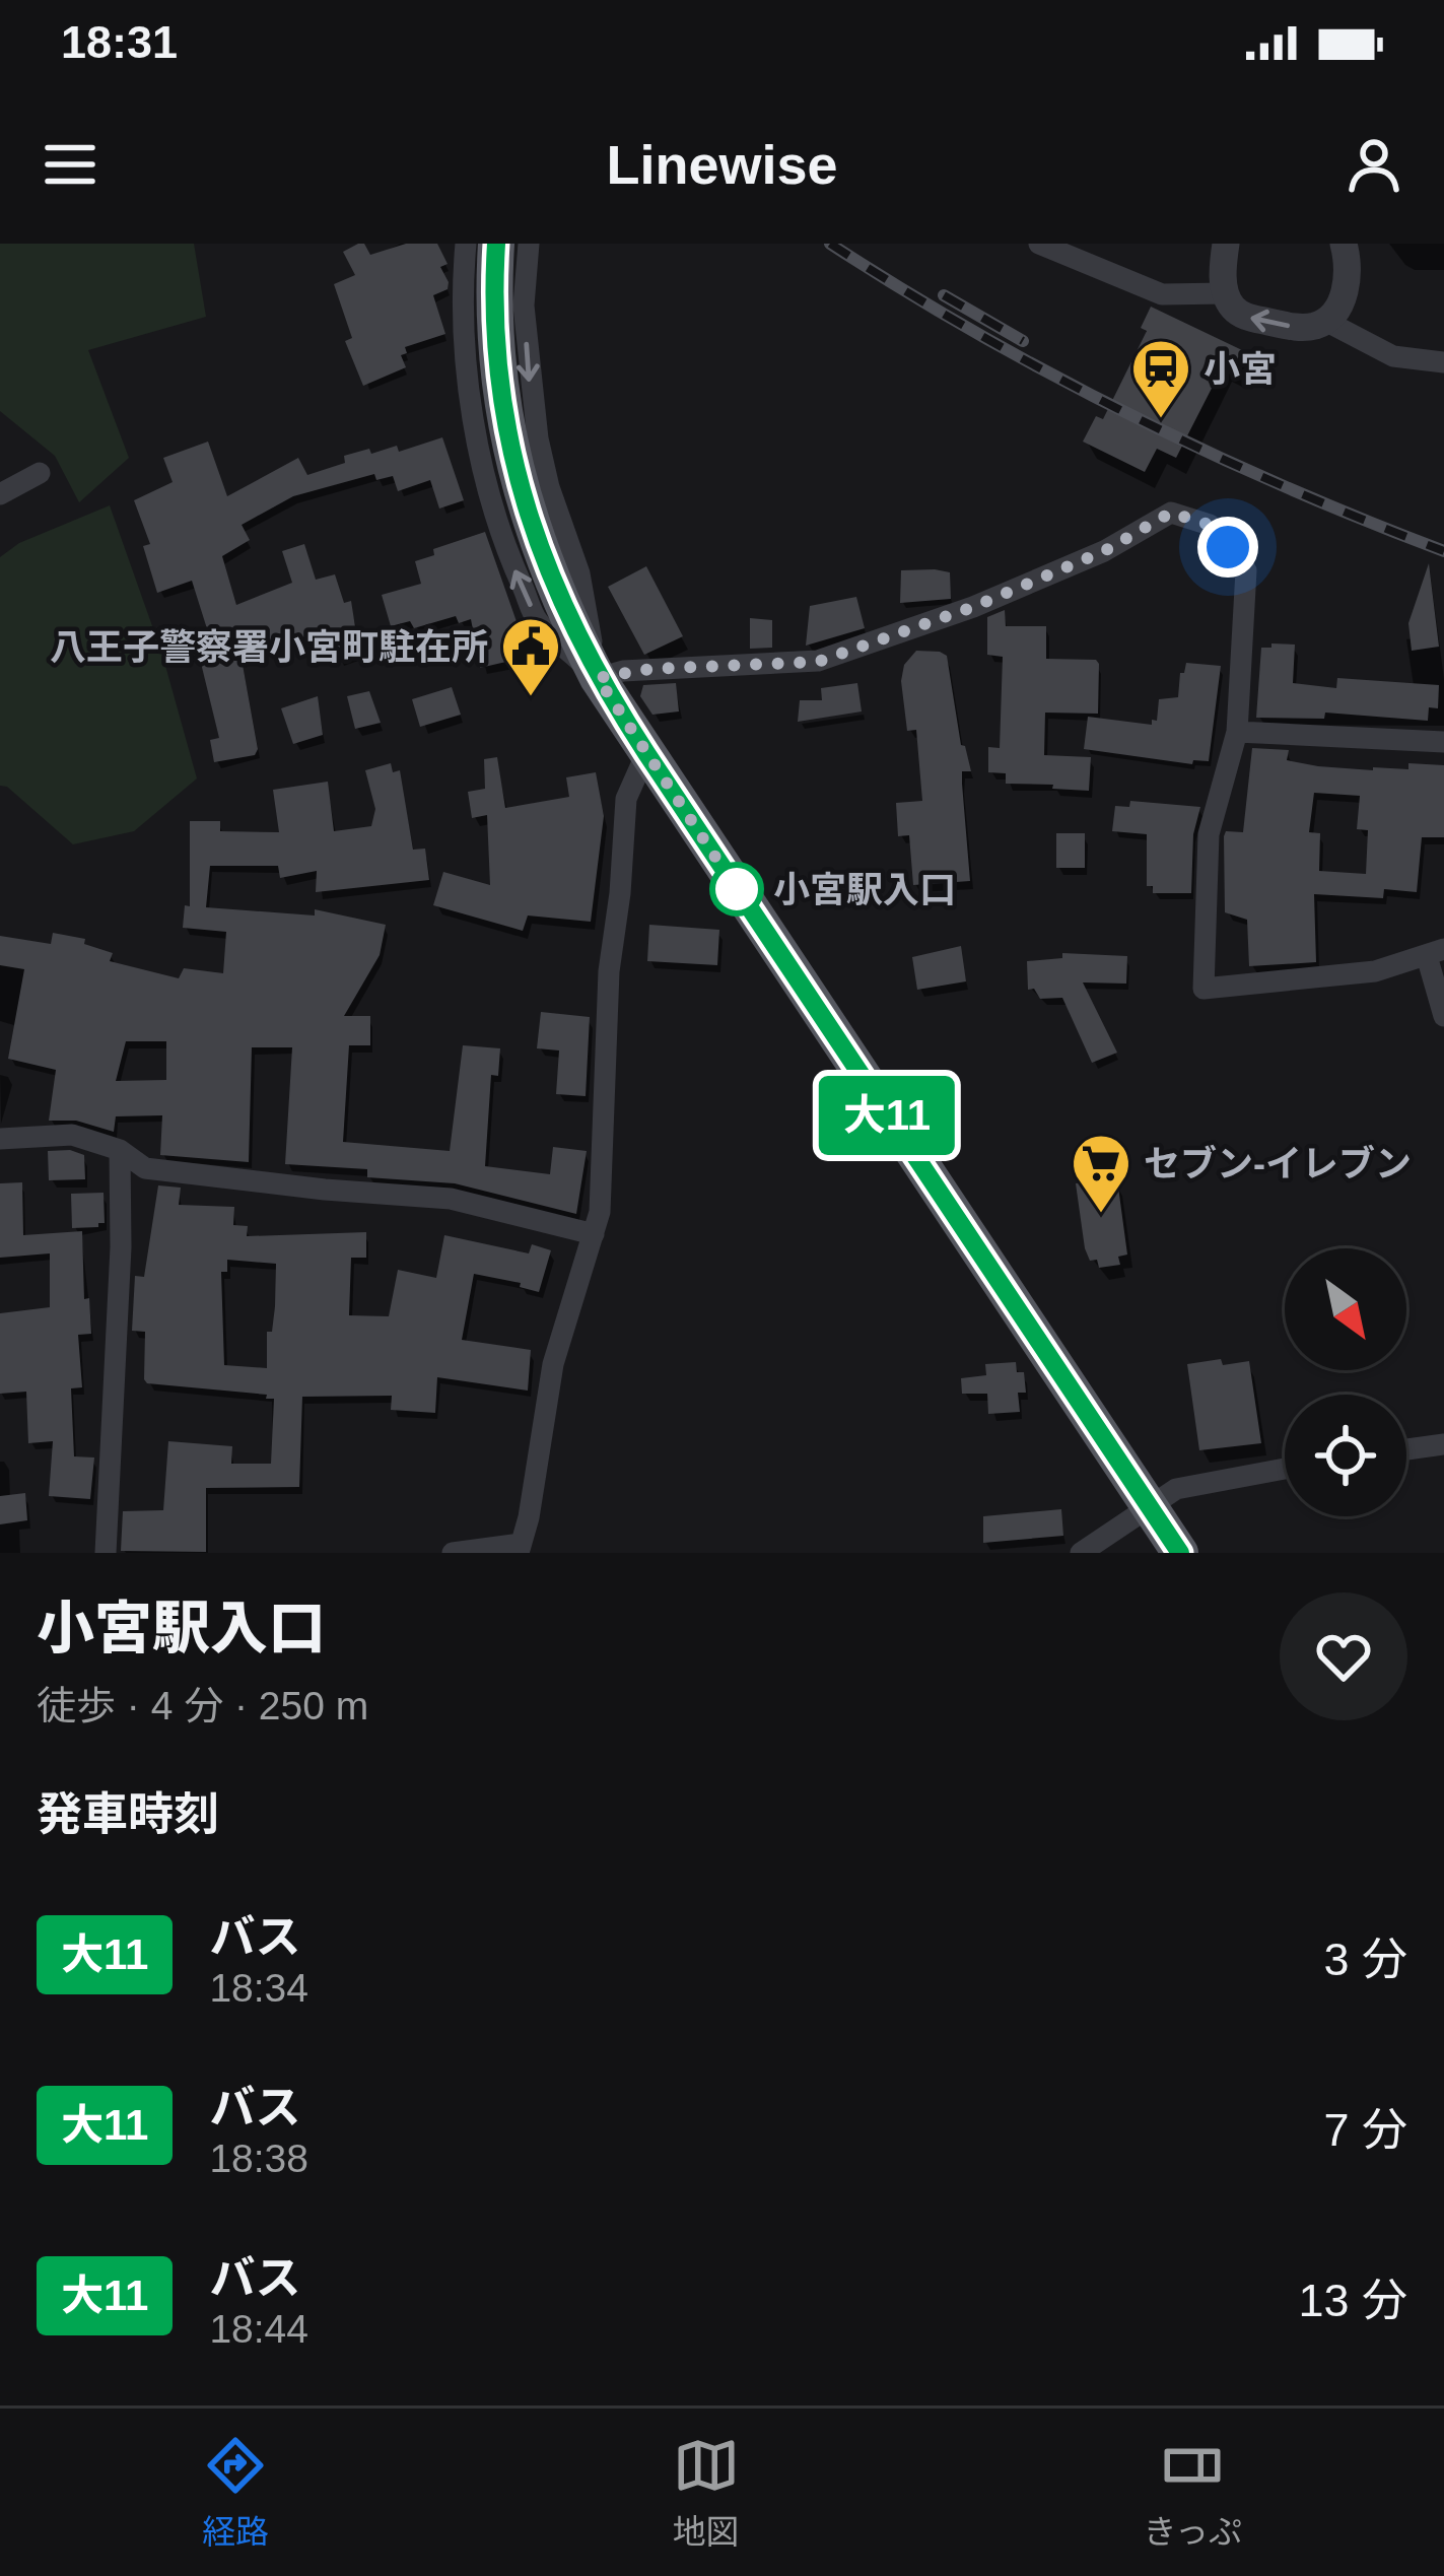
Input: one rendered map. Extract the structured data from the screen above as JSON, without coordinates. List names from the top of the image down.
{
  "places": {
    "station": ["小宮"],
    "public building": ["八王子警察署小宮町駐在所"],
    "other": ["小宮駅入口"],
    "supermarket": ["セブン-イレブン"]
  },
  "lines": ["bus line 大11"],
  "north": "bottom right",
  "page": {
    "status": "18:31",
    "header": "Linewise",
    "on_map": "大11",
    "heading": [
      ["小宮駅入口", "徒歩 · 4 分 · 250 m"],
      "発車時刻"
    ],
    "list": [
      {
        "mark": "大11",
        "name": "バス",
        "note": "18:34",
        "value": "3 分"
      },
      {
        "mark": "大11",
        "name": "バス",
        "note": "18:38",
        "value": "7 分"
      },
      {
        "mark": "大11",
        "name": "バス",
        "note": "18:44",
        "value": "13 分"
      }
    ],
    "tabs": ["経路", "地図", "きっぷ"]
  }
}
